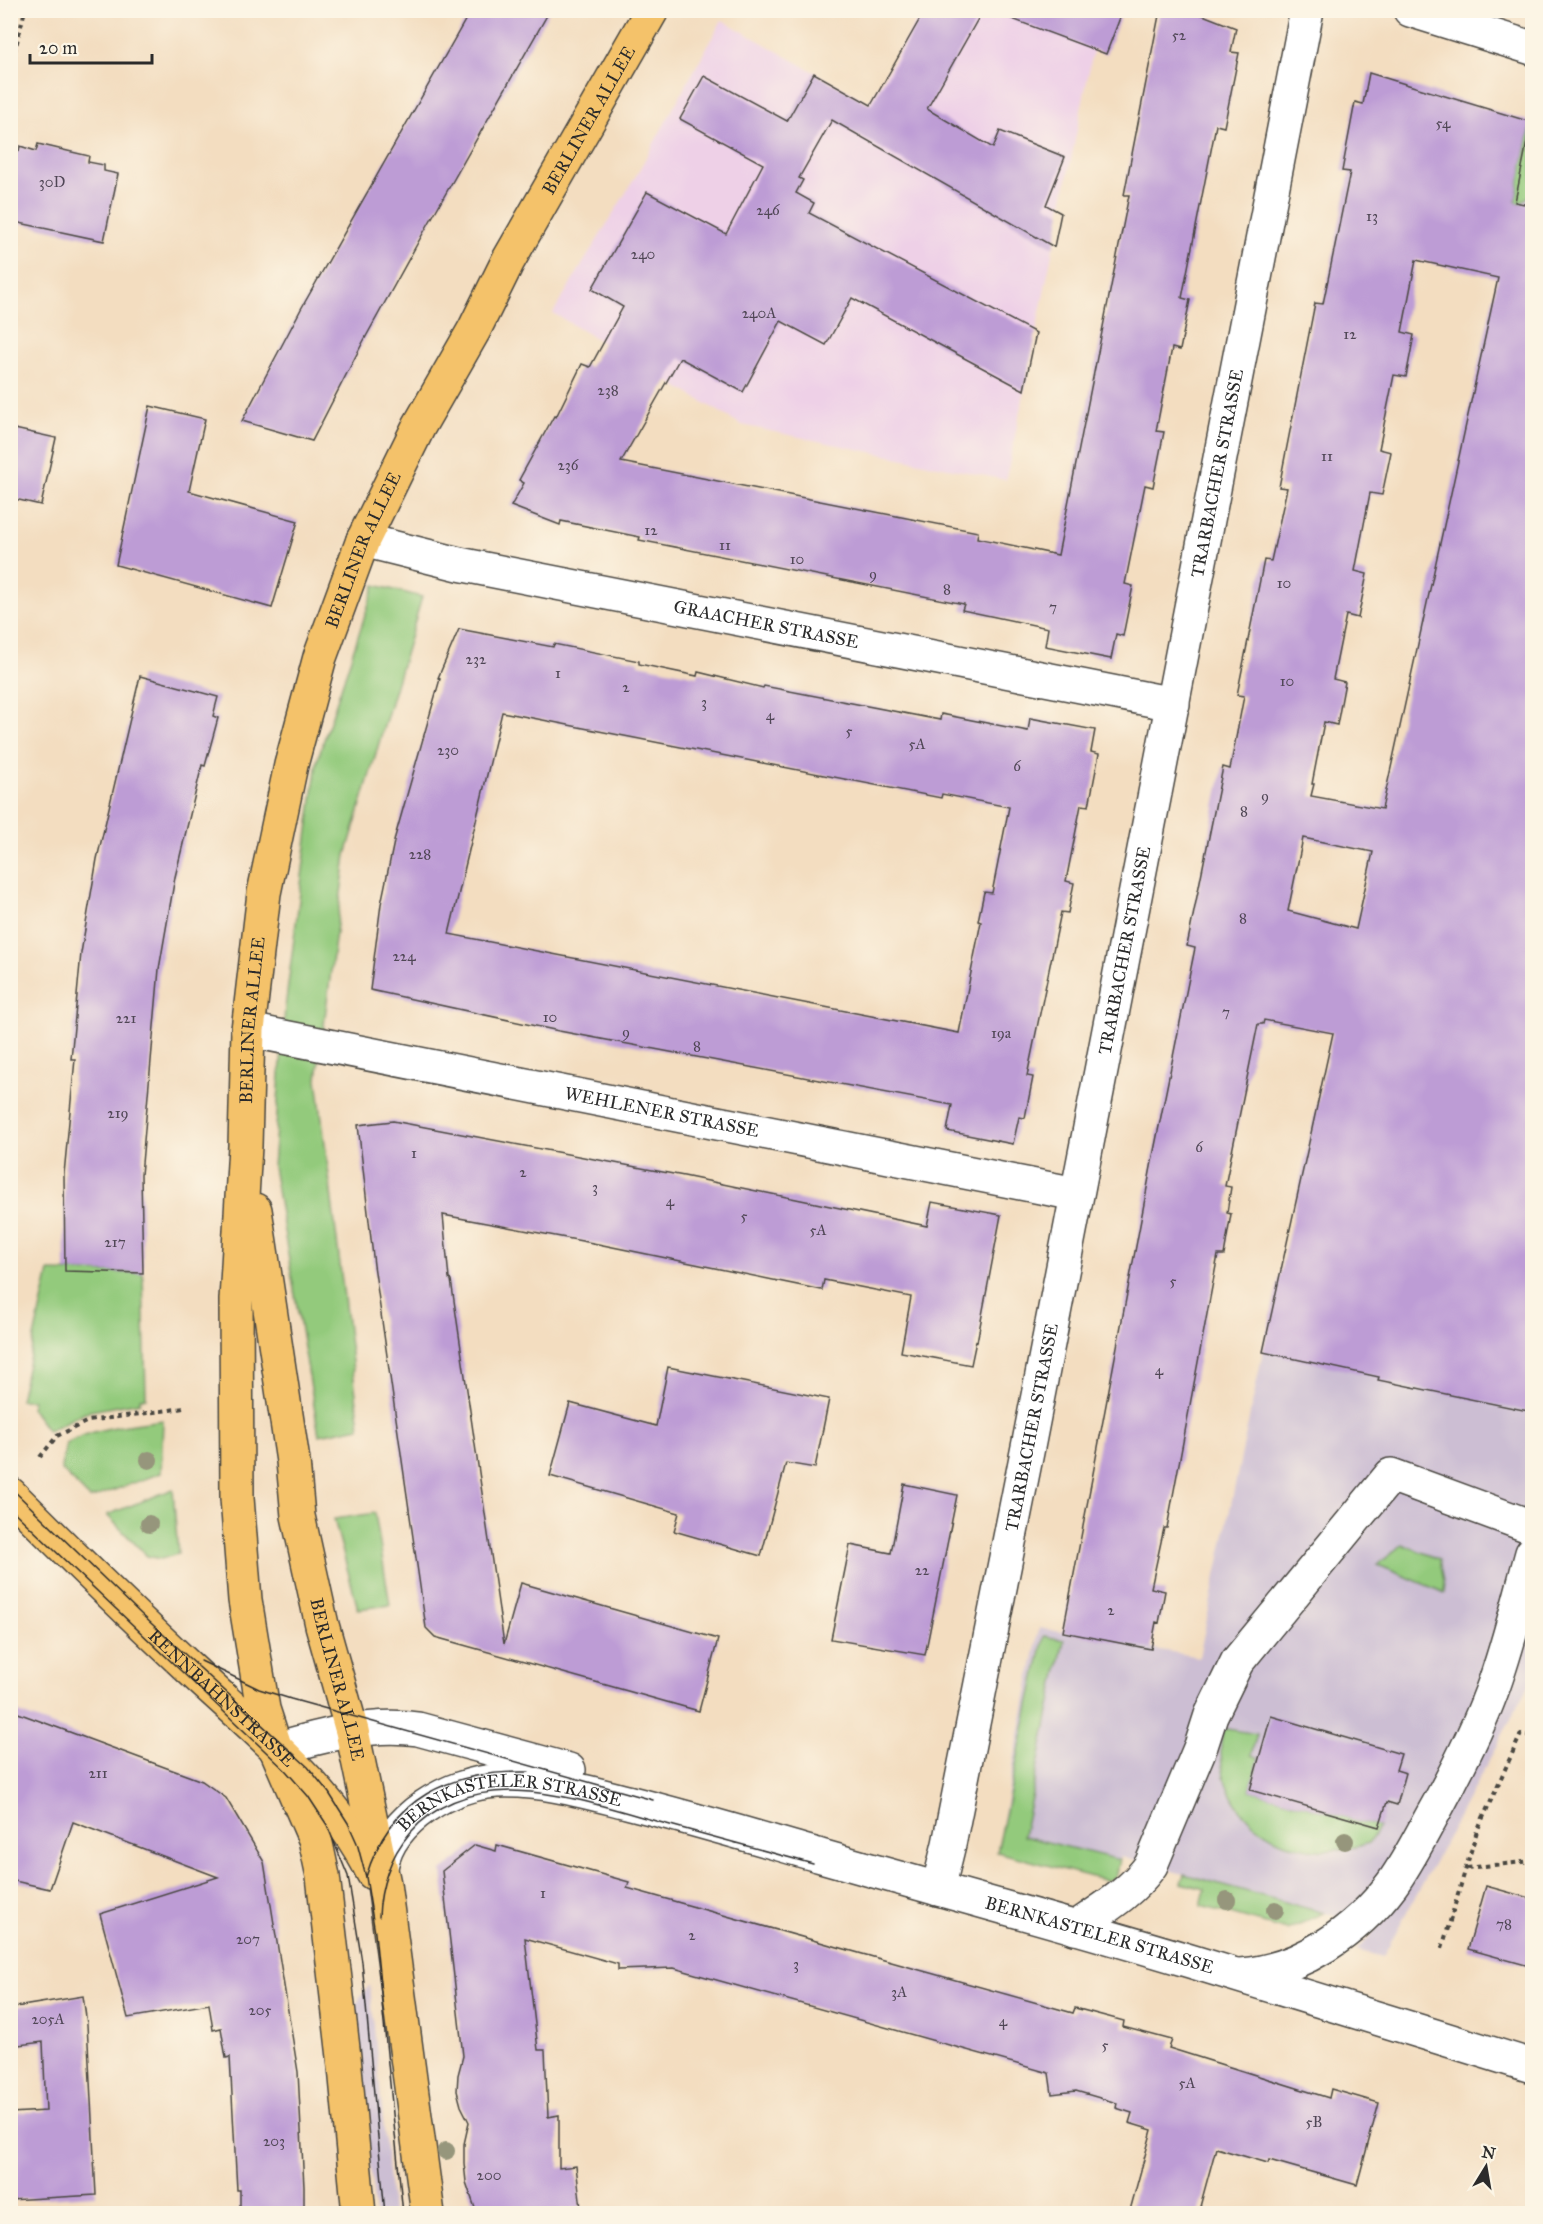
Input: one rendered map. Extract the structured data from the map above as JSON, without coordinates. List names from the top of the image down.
{
  "streets": {
    "main road": ["BERLINER ALLEE", "RENNBAHNSTRASSE"],
    "street": [
      "TRARBACHER STRASSE",
      "GRAACHER STRASSE",
      "WEHLENER STRASSE",
      "BERNKASTELER STRASSE"
    ]
  },
  "crossings": [
    ["BERLINER ALLEE", "GRAACHER STRASSE"],
    ["BERLINER ALLEE", "WEHLENER STRASSE"],
    ["BERLINER ALLEE", "RENNBAHNSTRASSE"],
    ["BERLINER ALLEE", "BERNKASTELER STRASSE"],
    ["TRARBACHER STRASSE", "GRAACHER STRASSE"],
    ["TRARBACHER STRASSE", "WEHLENER STRASSE"],
    ["TRARBACHER STRASSE", "BERNKASTELER STRASSE"],
    ["RENNBAHNSTRASSE", "BERNKASTELER STRASSE"]
  ],
  "house_numbers": [
    "52",
    "54",
    "30D",
    "246",
    "13",
    "240",
    "240A",
    "12",
    "238",
    "11",
    "236",
    "12",
    "11",
    "10",
    "9",
    "10",
    "8",
    "7",
    "232",
    "1",
    "10",
    "2",
    "3",
    "4",
    "5",
    "5A",
    "230",
    "6",
    "9",
    "8",
    "228",
    "8",
    "224",
    "7",
    "10",
    "221",
    "9",
    "19a",
    "8",
    "219",
    "6",
    "1",
    "2",
    "3",
    "4",
    "5",
    "5A",
    "217",
    "5",
    "4",
    "22",
    "2",
    "211",
    "1",
    "78",
    "2",
    "207",
    "3",
    "3A",
    "205",
    "205A",
    "4",
    "5",
    "5A",
    "5B",
    "203",
    "200"
  ],
  "scale_bar": "20 m",
  "north": "top"
}
